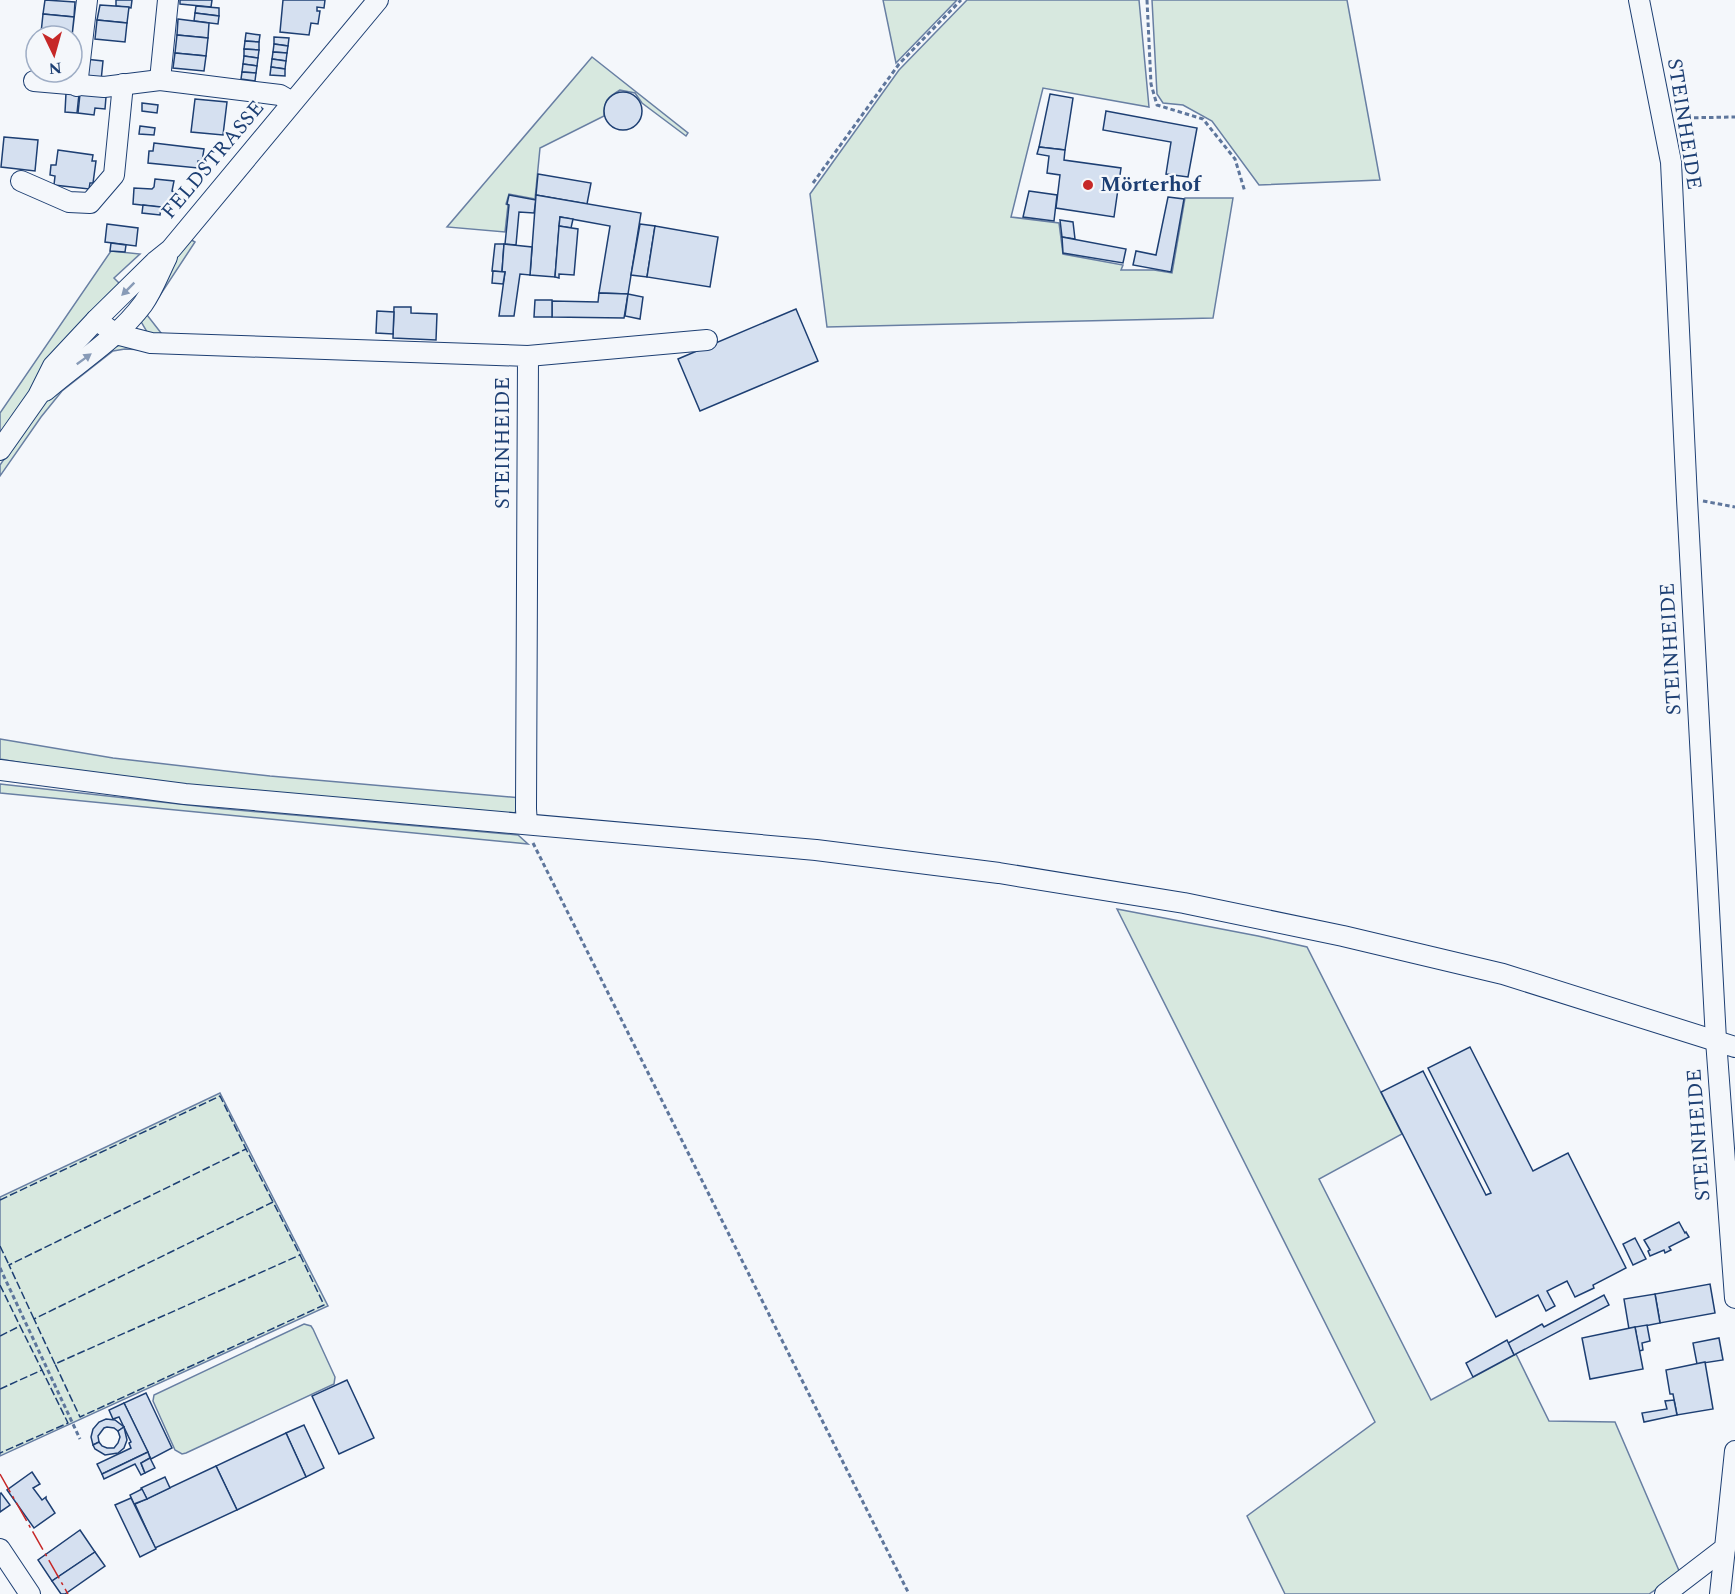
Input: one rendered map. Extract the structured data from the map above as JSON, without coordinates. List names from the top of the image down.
{
  "streets": {
    "street": ["STEINHEIDE", "FELDSTRASSE"]
  },
  "crossings": [
    ["STEINHEIDE", "FELDSTRASSE"]
  ],
  "places": ["Mörterhof"],
  "north": "bottom"
}
